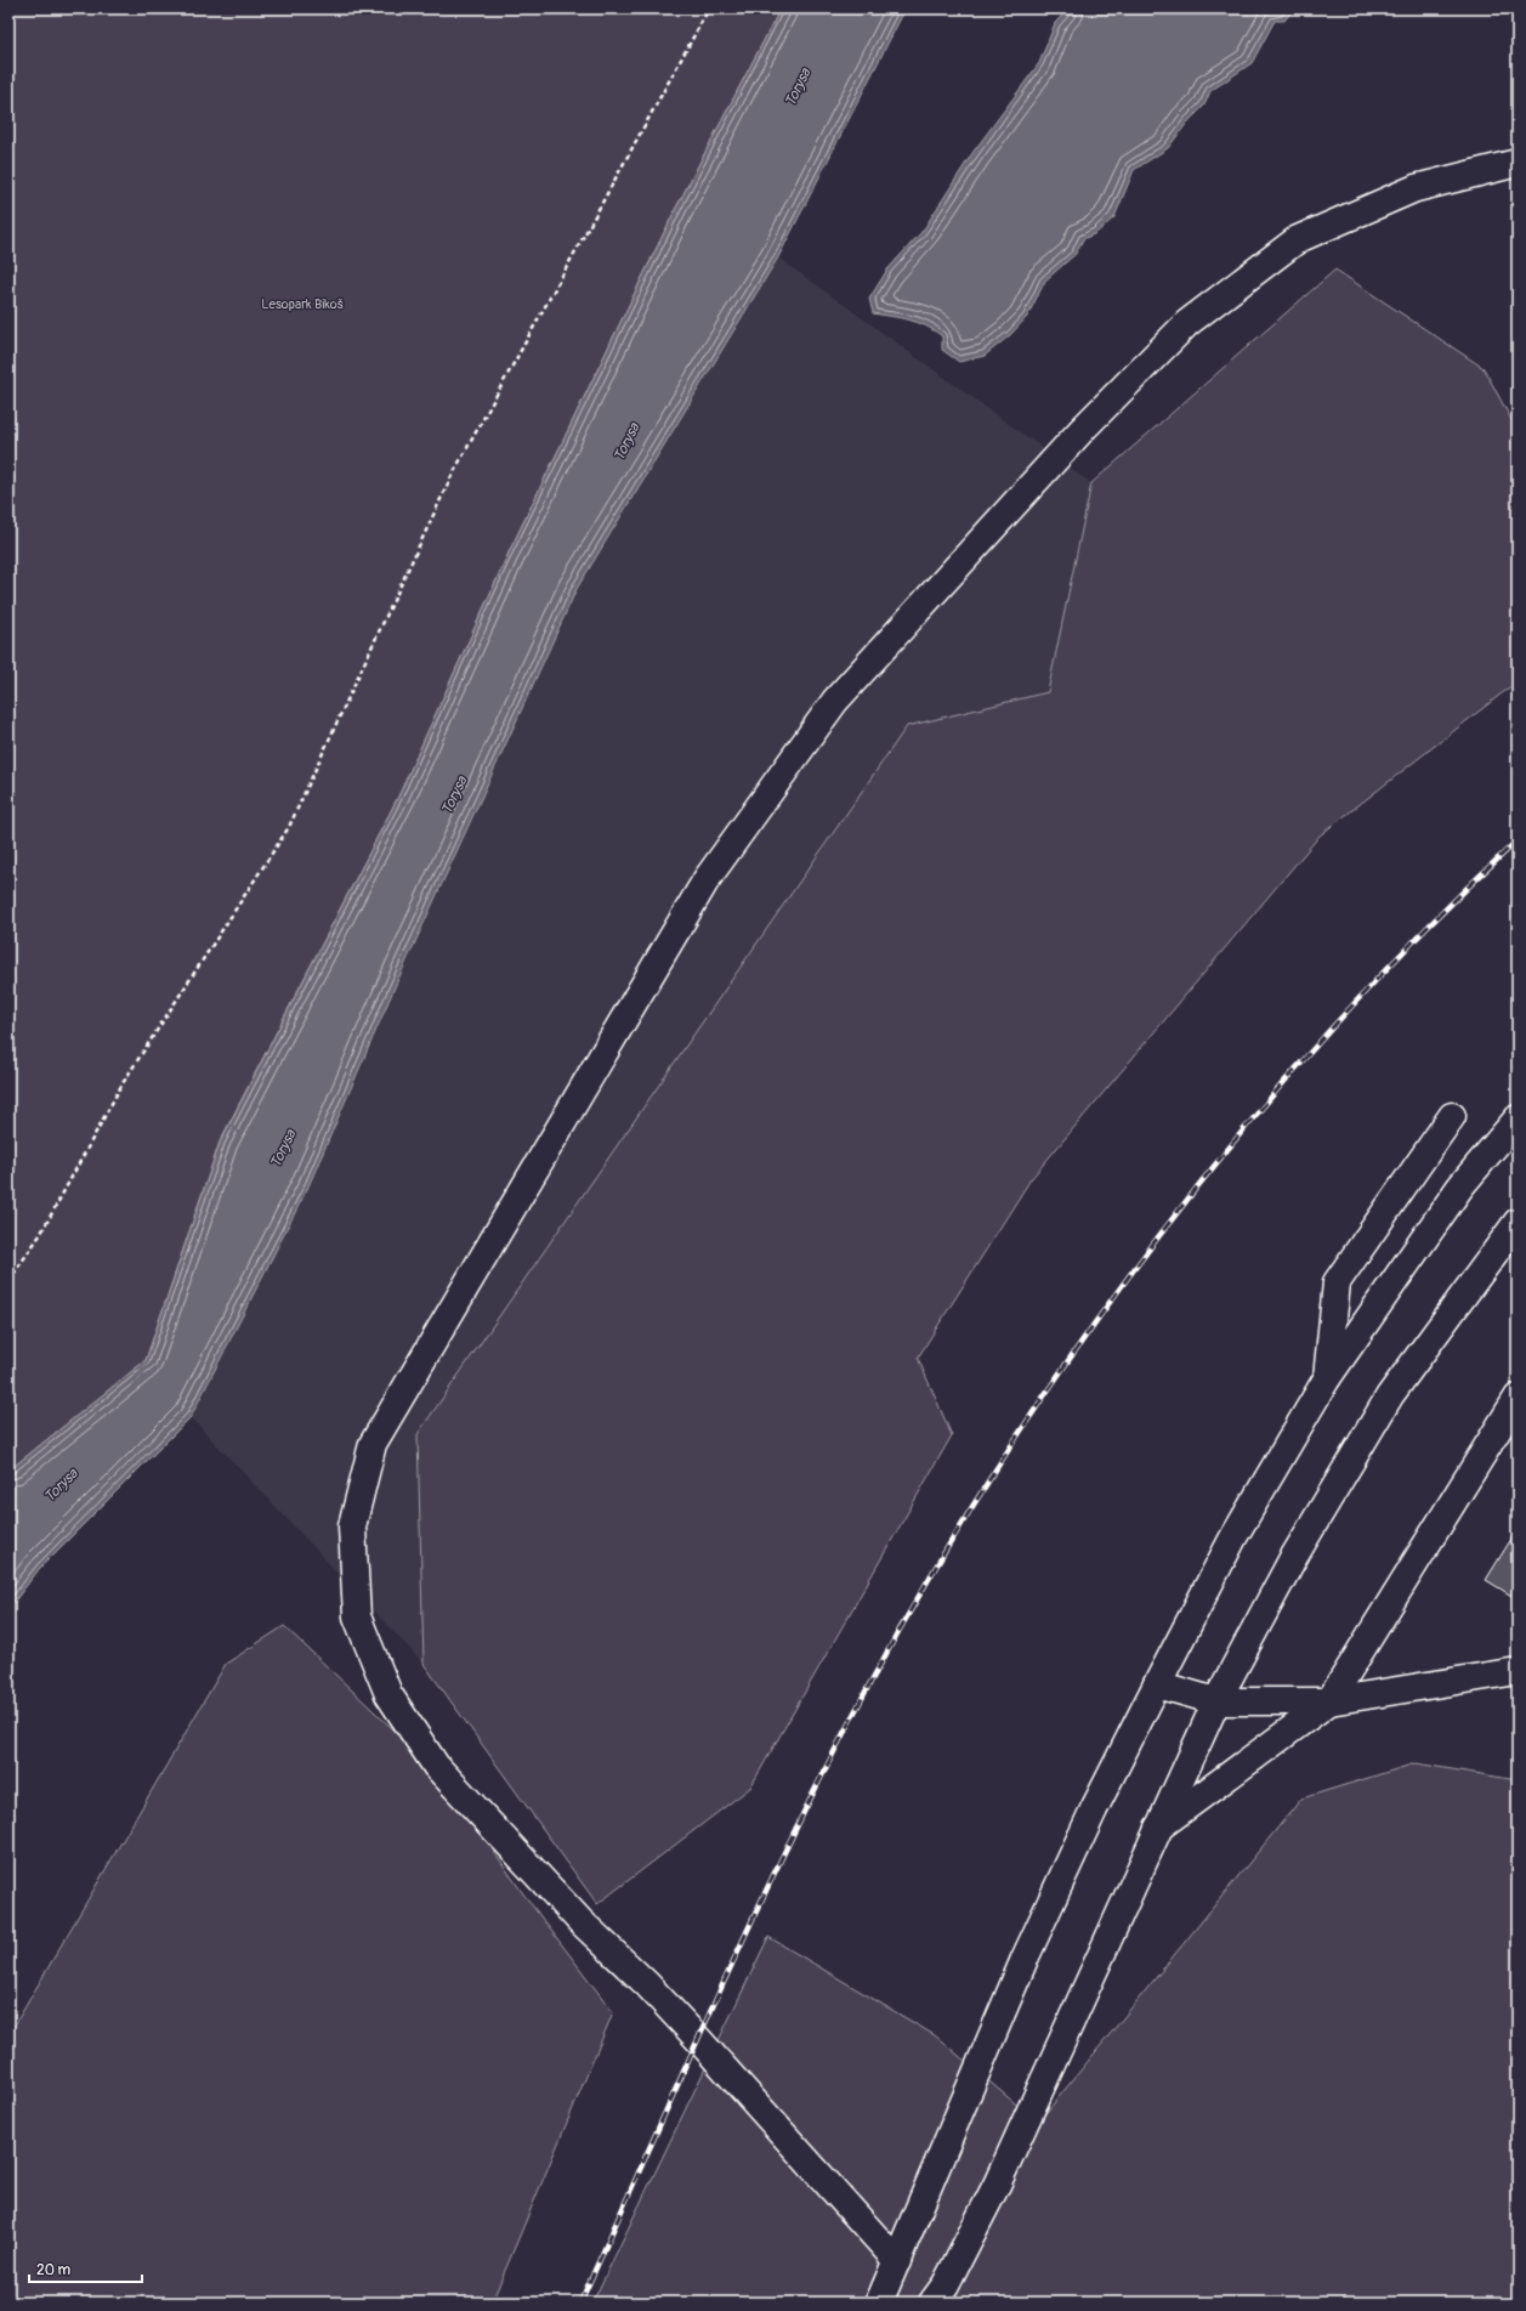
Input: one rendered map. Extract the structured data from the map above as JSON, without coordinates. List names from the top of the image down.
{
  "water": ["Torysa"],
  "parks": ["Lesopark Bikoš"],
  "scale_bar": "20 m"
}
